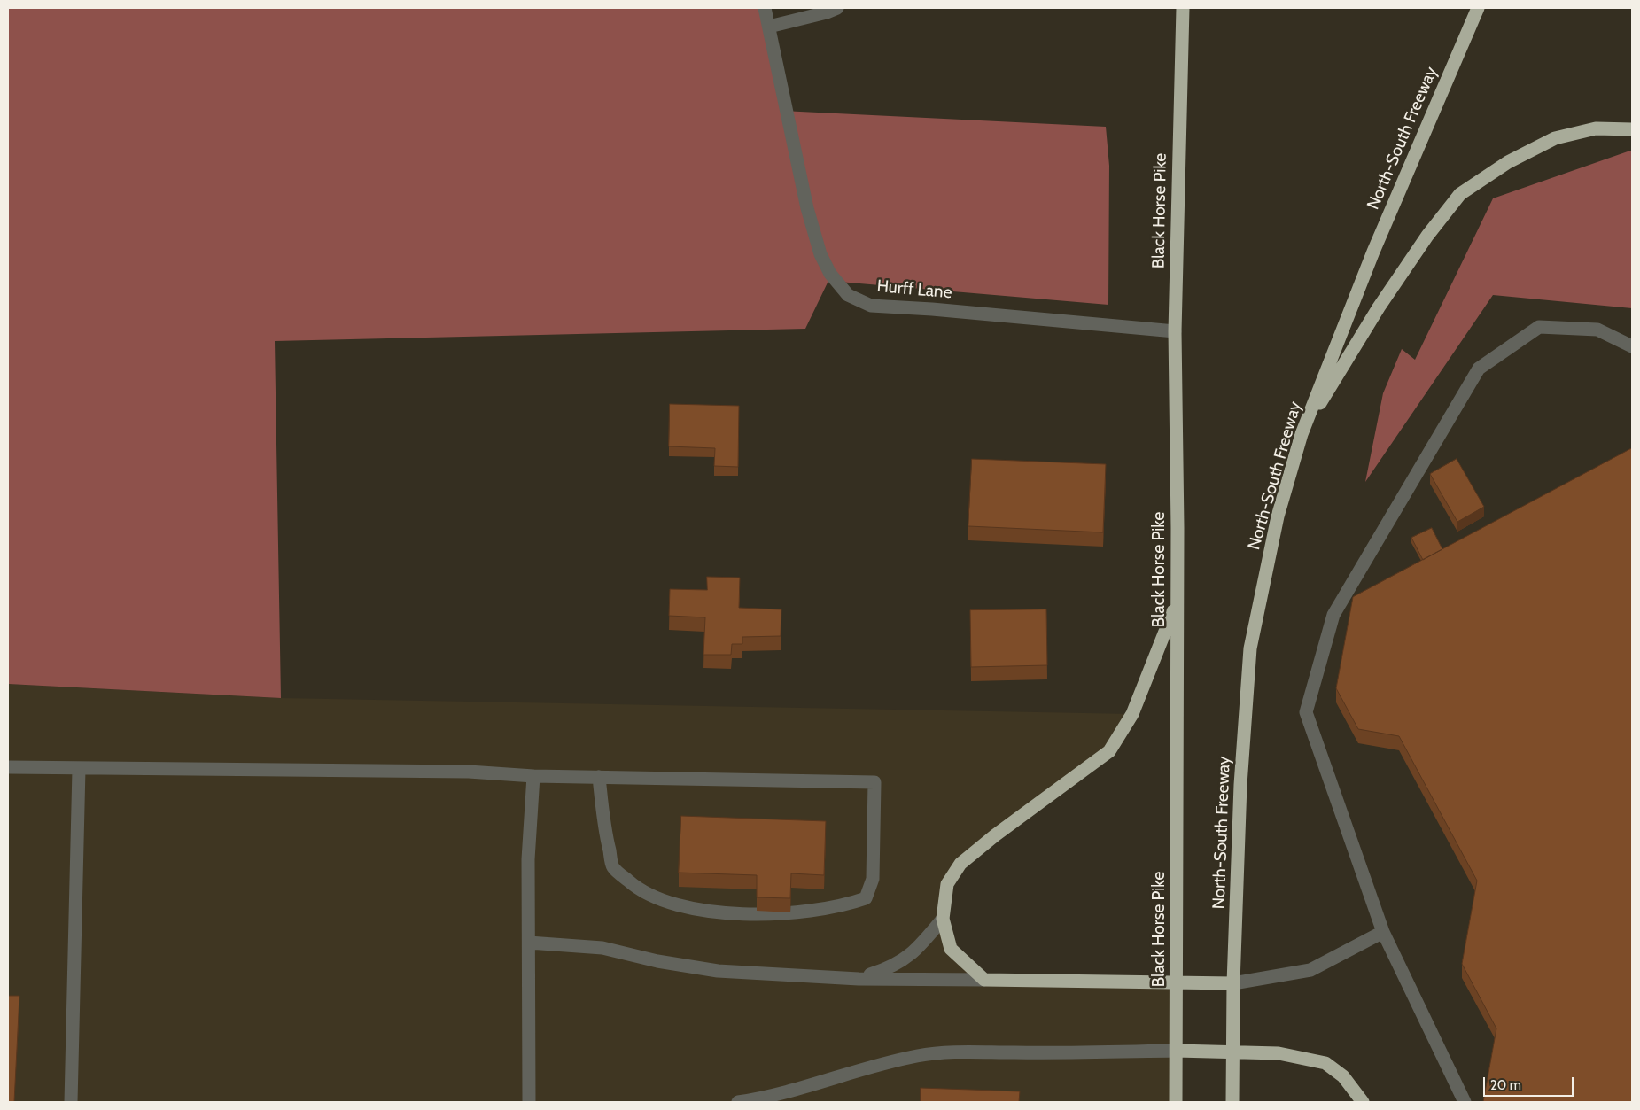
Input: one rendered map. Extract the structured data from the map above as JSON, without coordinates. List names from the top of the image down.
{
  "streets": {
    "highway": ["North-South Freeway", "Black Horse Pike"],
    "street": ["Hurff Lane"]
  },
  "crossings": [
    ["Black Horse Pike", "Hurff Lane"]
  ],
  "scale_bar": "20 m"
}
